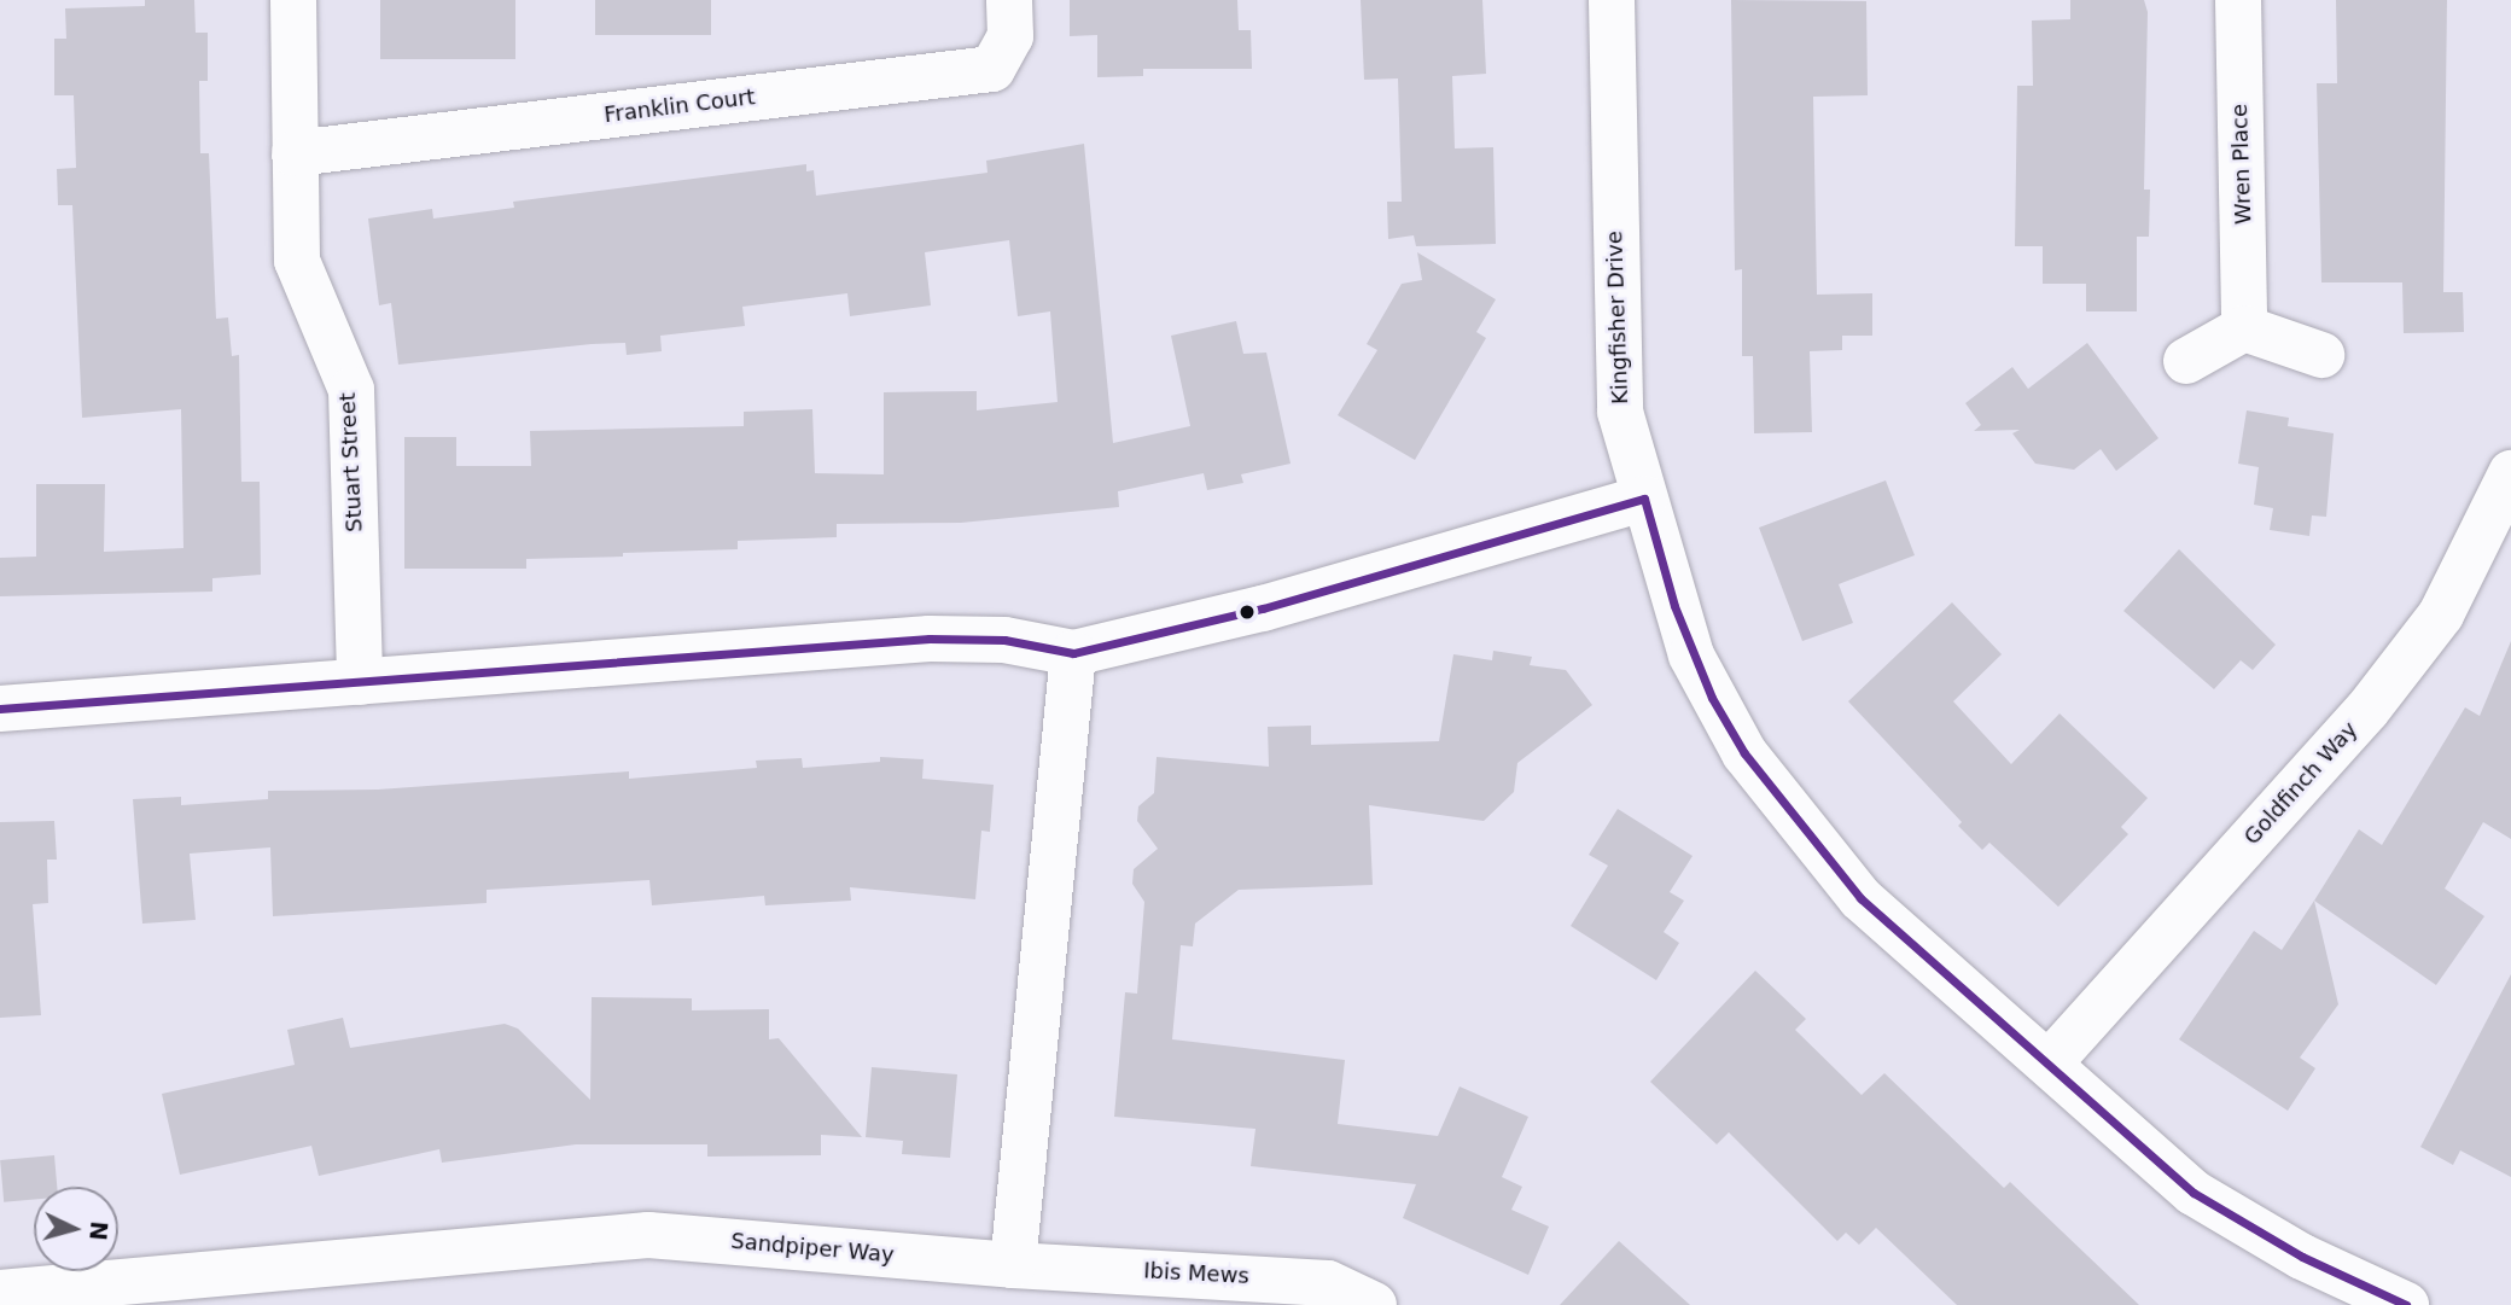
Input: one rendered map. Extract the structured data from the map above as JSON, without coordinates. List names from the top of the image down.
{
  "streets": {
    "street": [
      "Franklin Court",
      "Wren Place",
      "Kingfisher Drive",
      "Stuart Street",
      "Goldfinch Way",
      "Sandpiper Way",
      "Ibis Mews"
    ]
  },
  "crossings": [
    ["Franklin Court", "Stuart Street"],
    ["Kingfisher Drive", "Goldfinch Way"],
    ["Sandpiper Way", "Ibis Mews"]
  ],
  "north": "right"
}
